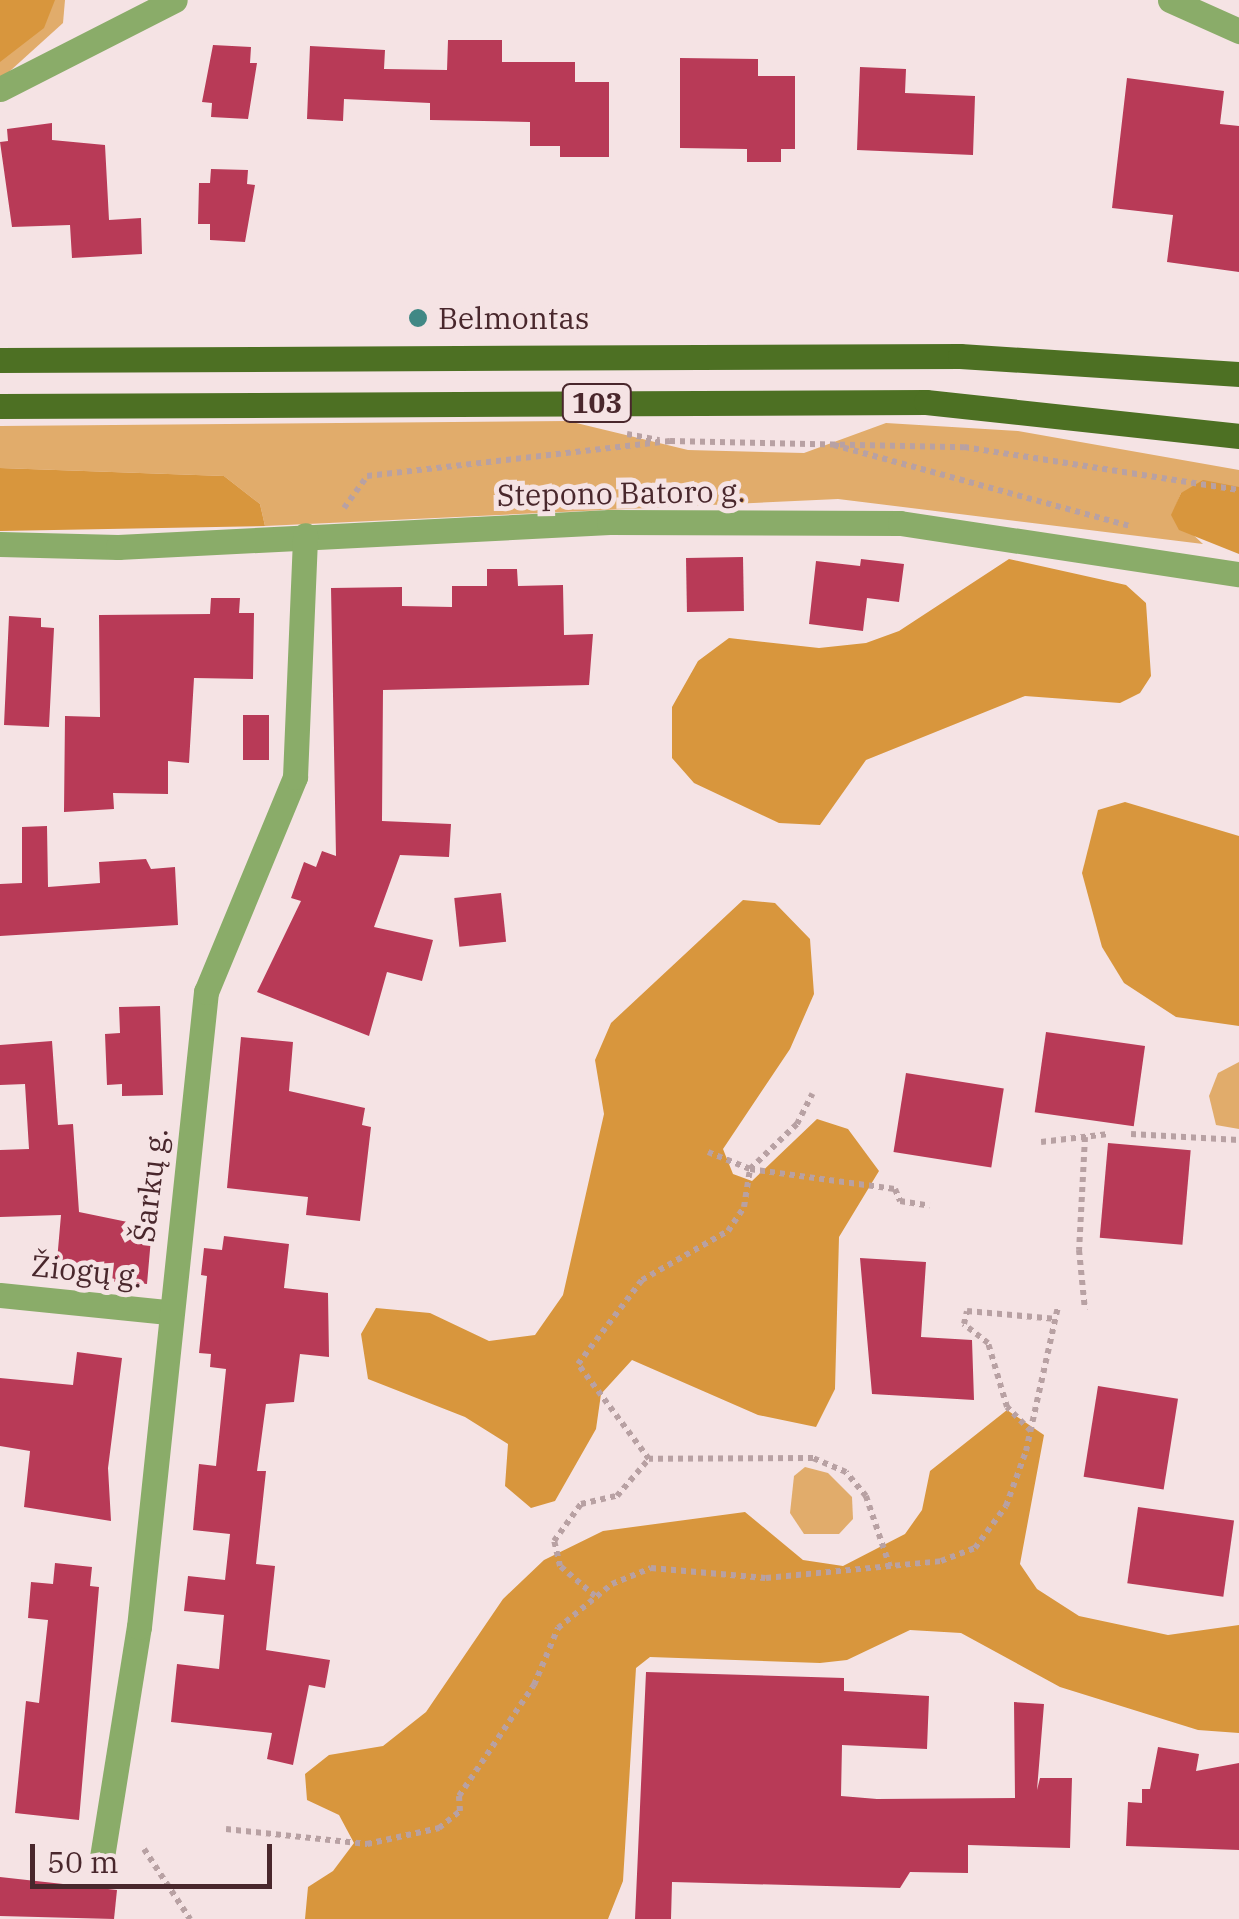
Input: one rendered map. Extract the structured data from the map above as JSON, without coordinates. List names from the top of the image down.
{
  "streets": {
    "main road": ["103"],
    "street": ["Stepono Batoro g.", "Šarkų g.", "Žiogų g."]
  },
  "crossings": [
    ["Stepono Batoro g.", "Šarkų g."],
    ["Šarkų g.", "Žiogų g."]
  ],
  "places": ["Belmontas"],
  "scale_bar": "50 m"
}
